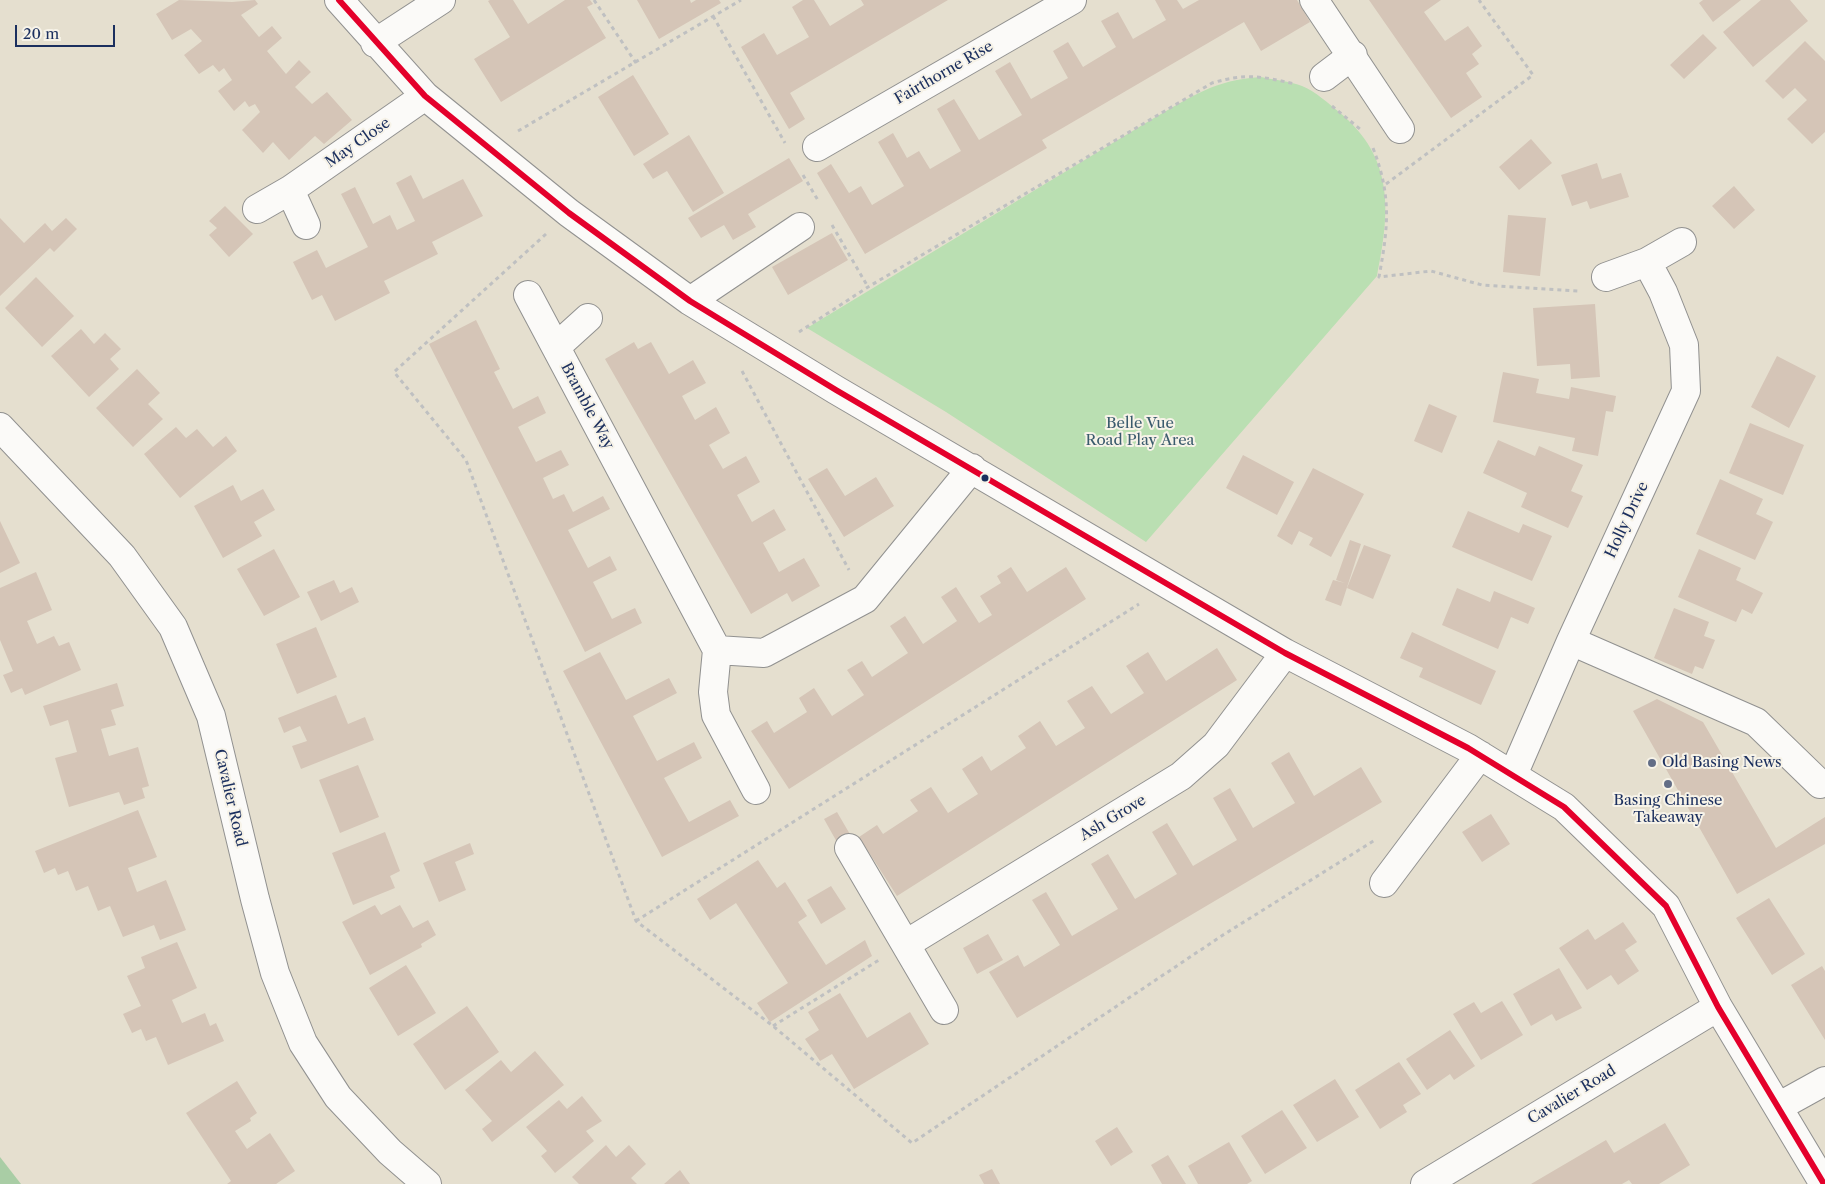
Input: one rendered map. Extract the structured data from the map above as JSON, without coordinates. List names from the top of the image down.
{
  "streets": {
    "street": [
      "Fairthorne Rise",
      "May Close",
      "Bramble Way",
      "Holly Drive",
      "Cavalier Road",
      "Ash Grove"
    ]
  },
  "parks": ["Belle Vue Road Play Area"],
  "places": ["Old Basing News", "Basing Chinese Takeaway"],
  "scale_bar": "20 m"
}
